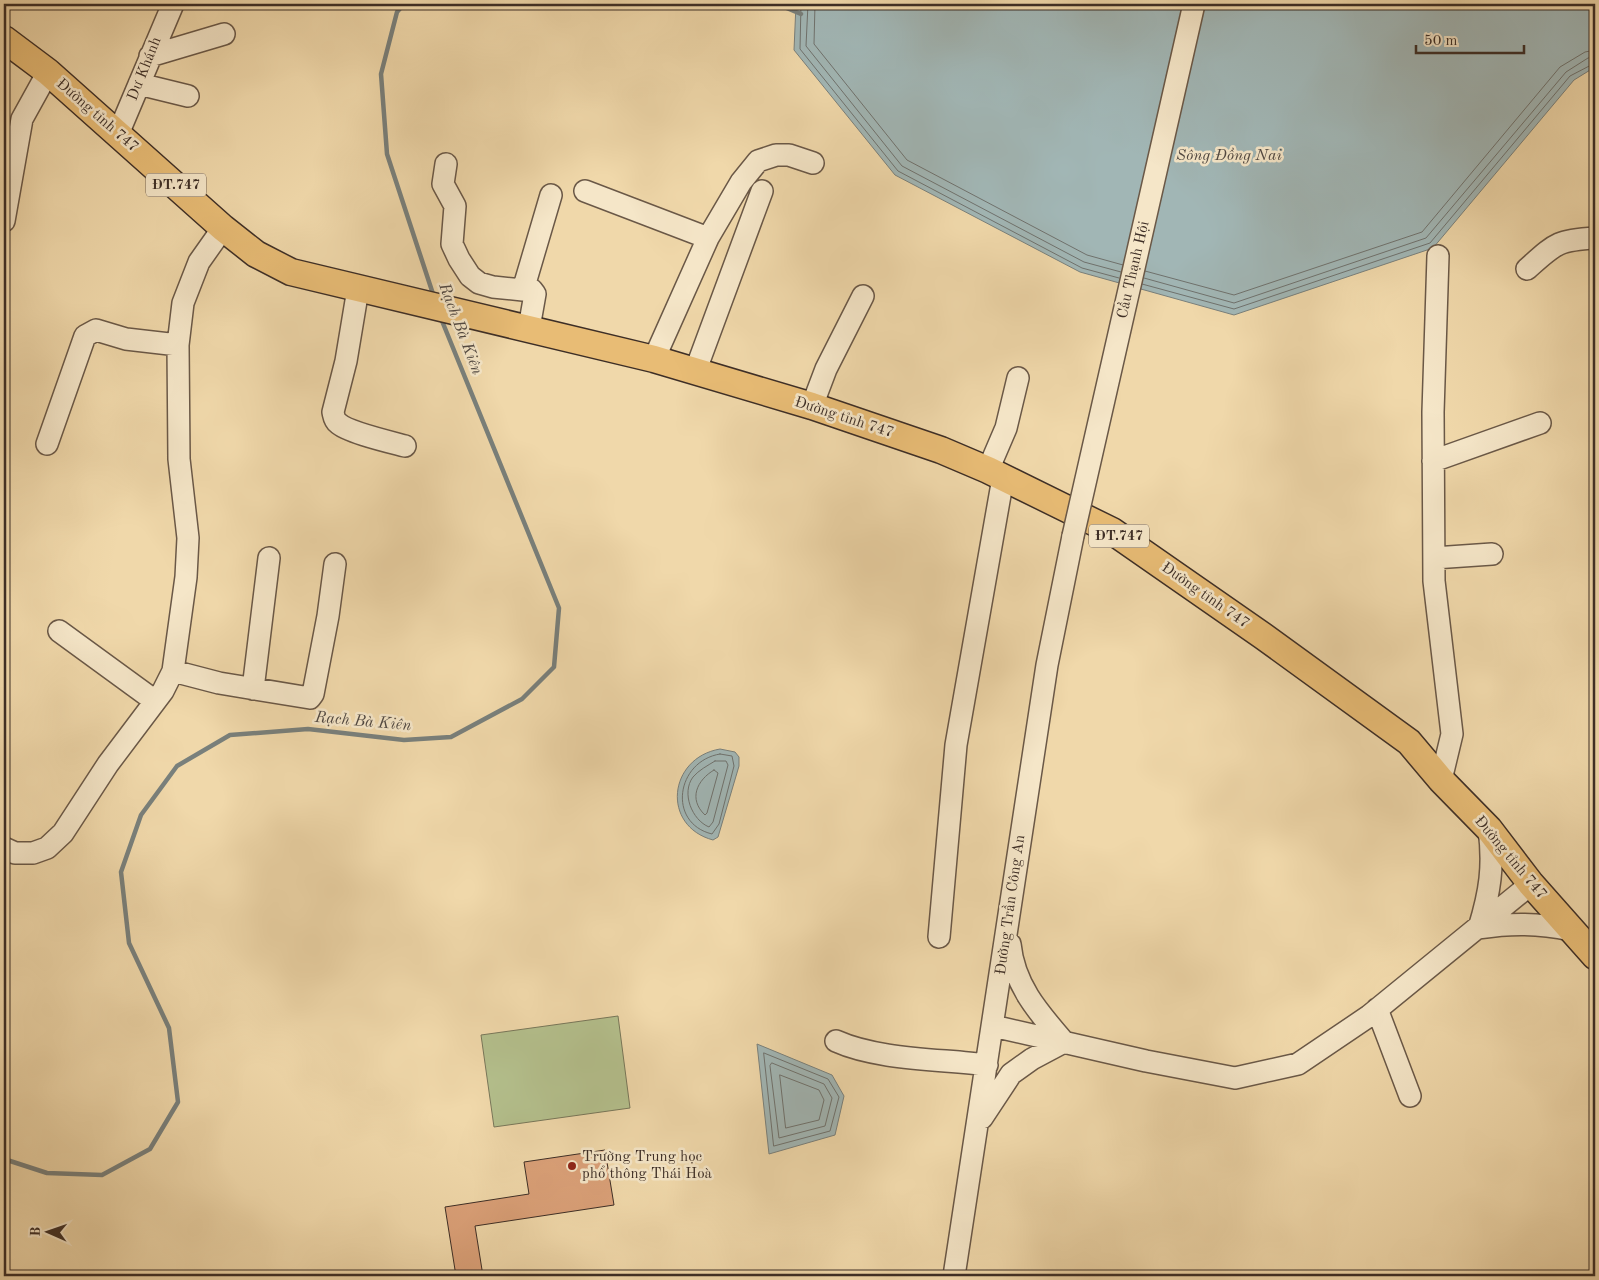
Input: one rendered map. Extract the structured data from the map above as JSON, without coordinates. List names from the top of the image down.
{
  "streets": {
    "main road": ["Đường tỉnh 747", "ĐT.747"],
    "street": ["Dư Khánh", "Cầu Thạnh Hội", "Đường Trần Công An"]
  },
  "crossings": [
    ["Dư Khánh", "Đường tỉnh 747"],
    ["Đường tỉnh 747", "ĐT.747"],
    ["Cầu Thạnh Hội", "Đường Trần Công An"]
  ],
  "water": ["Sông Đồng Nai", "Rạch Bà Kiên"],
  "places": ["Trường Trung học phổ thông Thái Hoà"],
  "scale_bar": "50 m",
  "north": "left"
}
